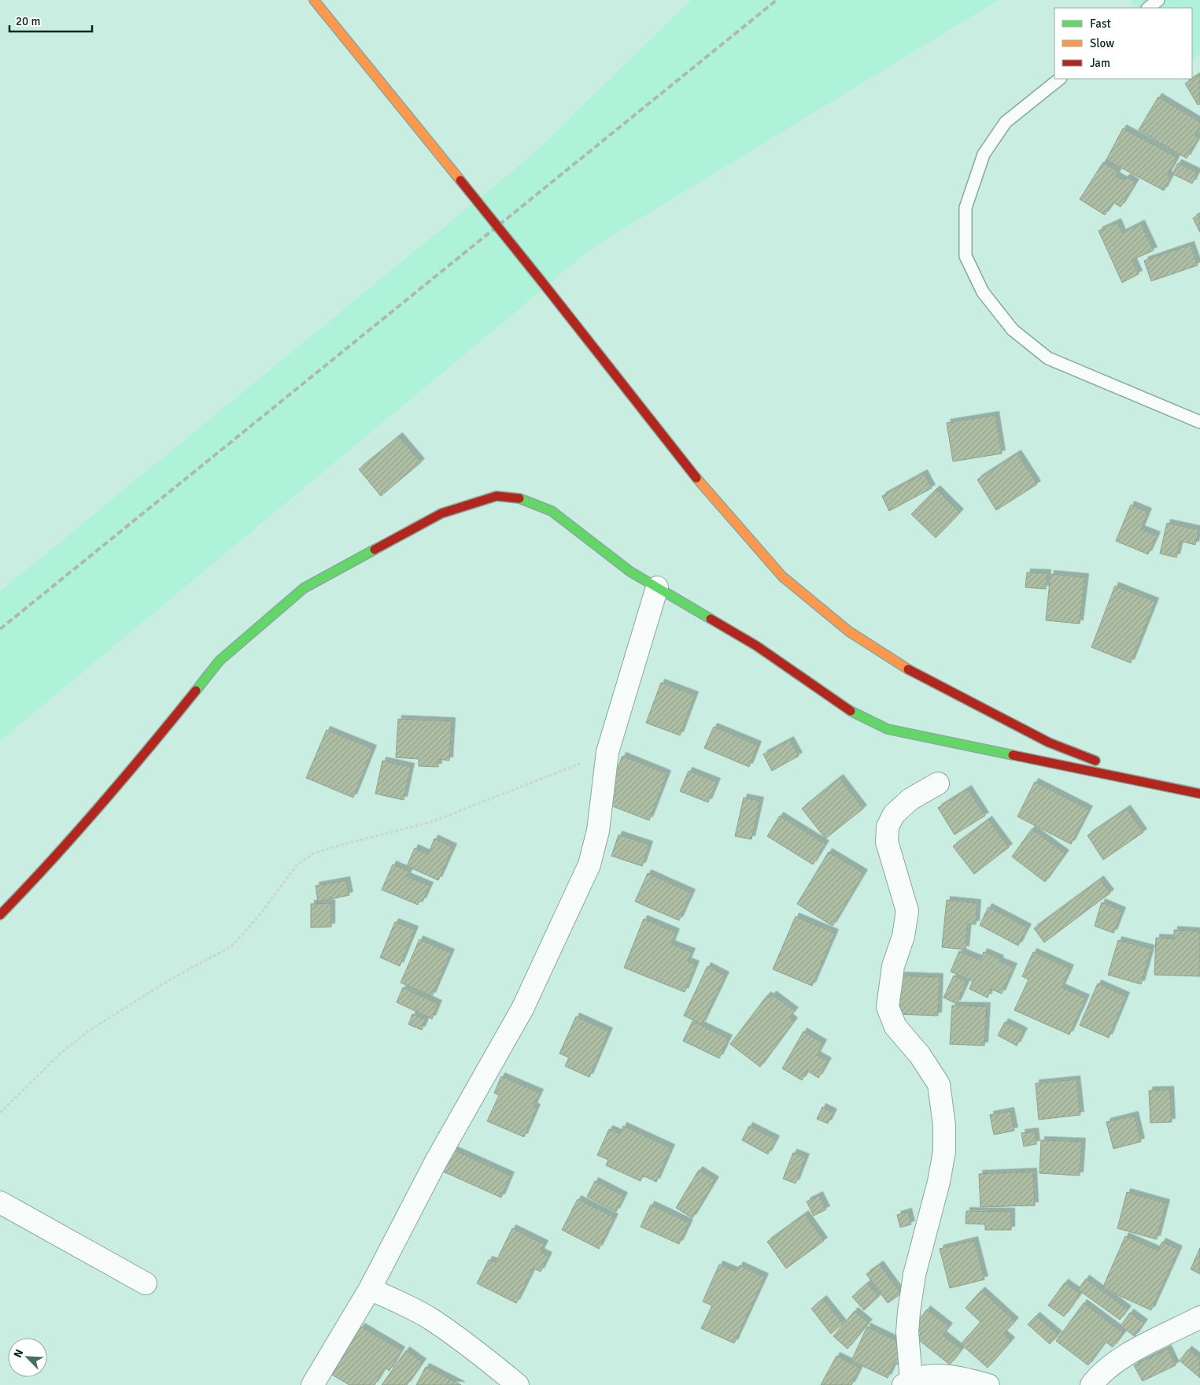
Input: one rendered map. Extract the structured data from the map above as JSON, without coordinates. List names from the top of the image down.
{
  "legend": ["Fast", "Slow", "Jam"],
  "scale_bar": "20 m",
  "north": "top left"
}
